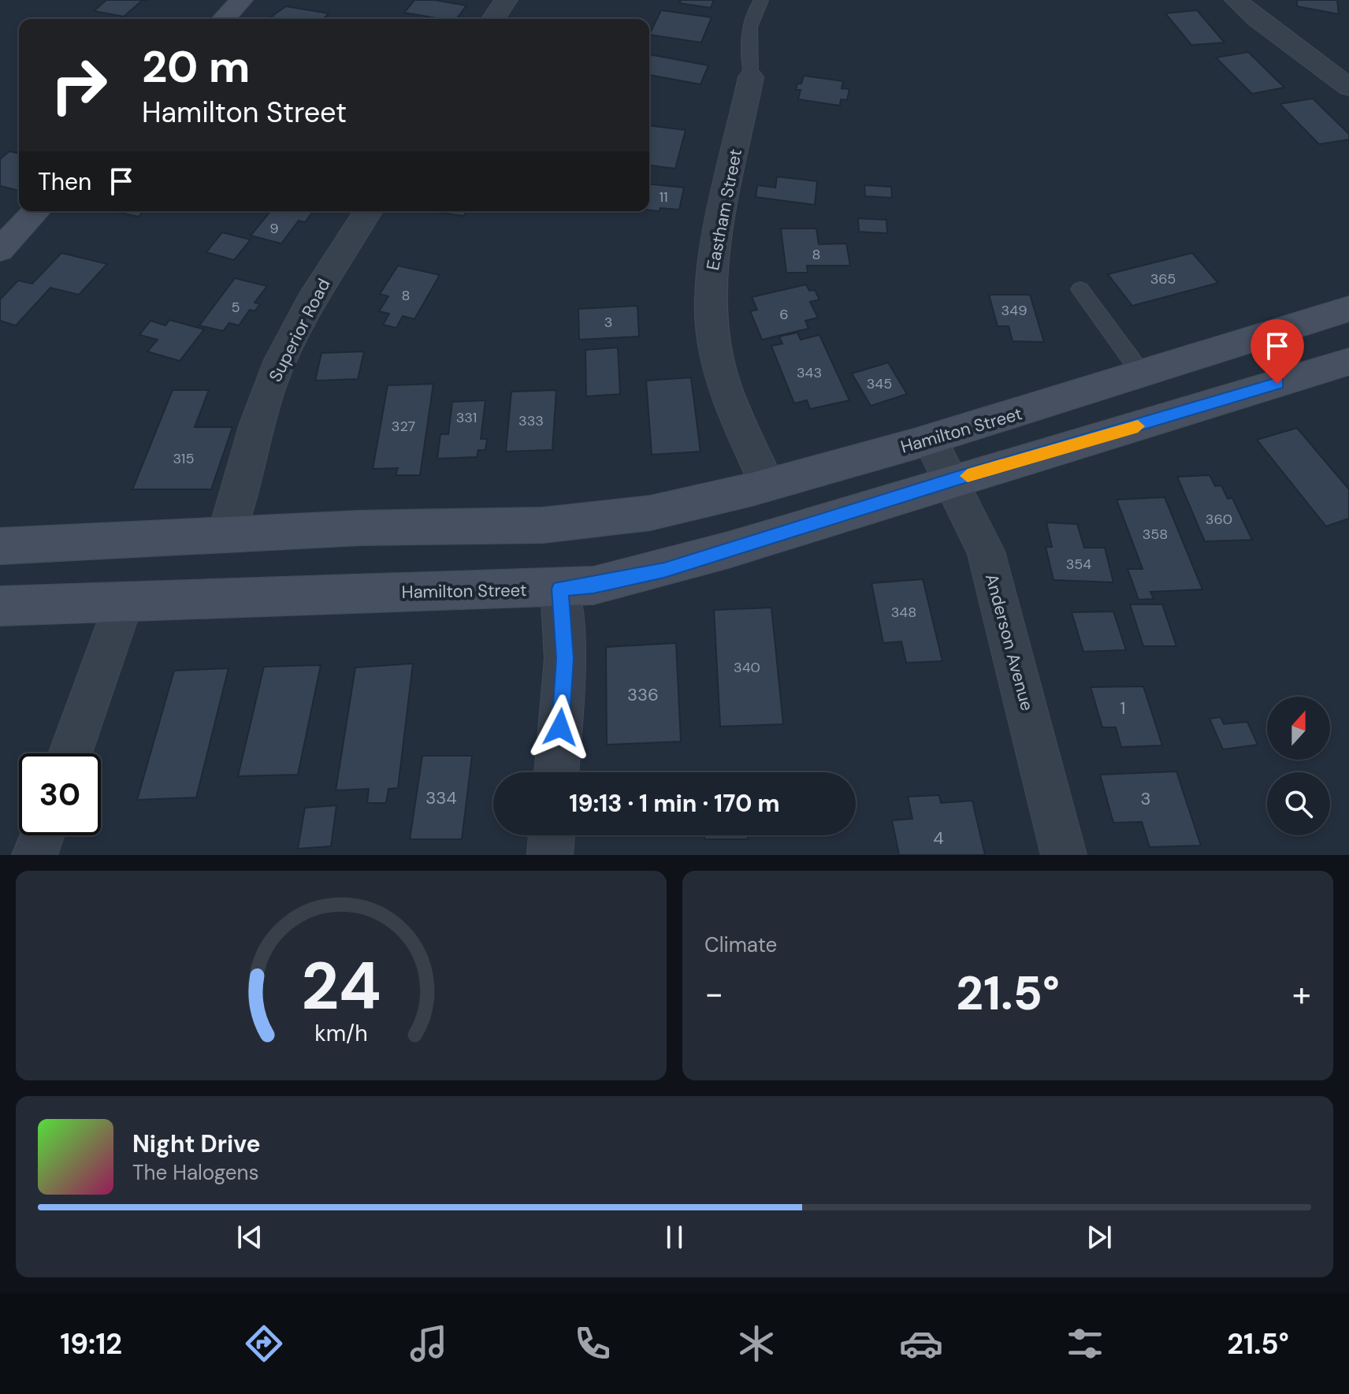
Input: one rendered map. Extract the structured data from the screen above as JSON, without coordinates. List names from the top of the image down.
{
  "streets": {
    "main road": ["Hamilton Street"],
    "street": ["Eastham Street", "Superior Road", "Anderson Avenue"]
  },
  "crossings": [
    ["Eastham Street", "Hamilton Street"],
    ["Superior Road", "Hamilton Street"],
    ["Hamilton Street", "Anderson Avenue"]
  ],
  "house_numbers": [
    "11",
    "9",
    "8",
    "365",
    "8",
    "5",
    "349",
    "6",
    "3",
    "343",
    "345",
    "331",
    "333",
    "327",
    "315",
    "360",
    "358",
    "354",
    "348",
    "340",
    "336",
    "1",
    "334",
    "3",
    "4"
  ],
  "north": "top",
  "page": {
    "turn": ["20 m", "Hamilton Street"],
    "then": "Then",
    "limit": "30",
    "trip": "19:13 · 1 min · 170 m",
    "tile": "Climate",
    "heat": ["−", "21.5°", "+"],
    "song": ["Night Drive", "The Halogens"],
    "tabs": ["19:12", "21.5°"],
    "gauge": ["24", "km/h"]
  }
}
